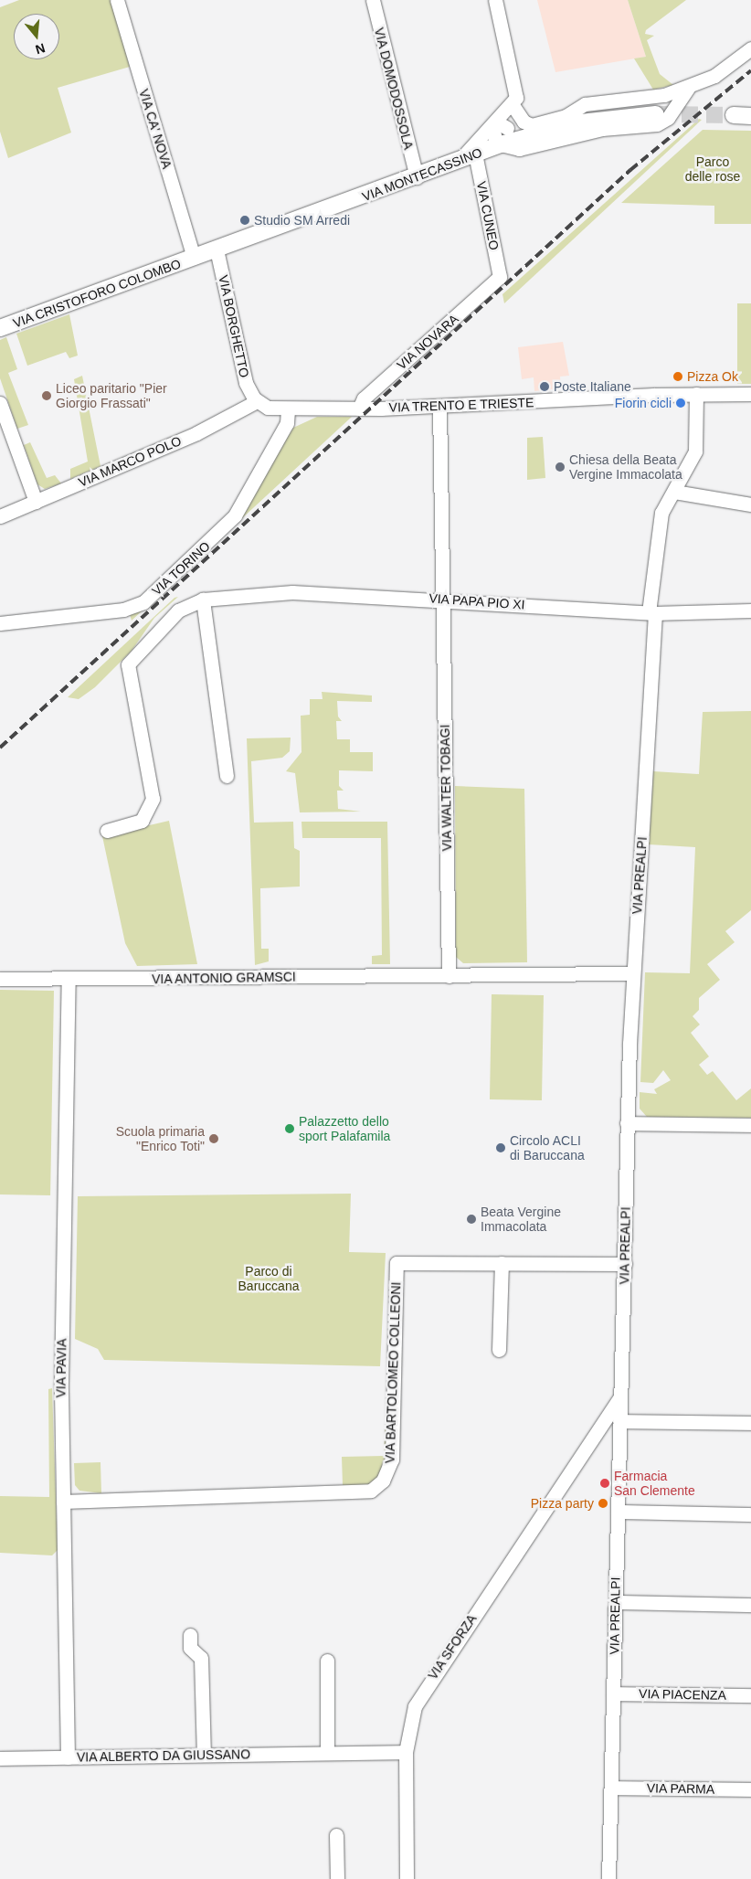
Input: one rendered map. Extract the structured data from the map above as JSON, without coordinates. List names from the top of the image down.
{
  "streets": {
    "street": [
      "VIA DOMODOSSOLA",
      "VIA CA' NOVA",
      "VIA MONTECASSINO",
      "VIA CUNEO",
      "VIA CRISTOFORO COLOMBO",
      "VIA BORGHETTO",
      "VIA NOVARA",
      "VIA TRENTO E TRIESTE",
      "VIA MARCO POLO",
      "VIA TORINO",
      "VIA PAPA PIO XI",
      "VIA WALTER TOBAGI",
      "VIA PREALPI",
      "VIA ANTONIO GRAMSCI",
      "VIA PAVIA",
      "VIA BARTOLOMEO COLLEONI",
      "VIA SFORZA",
      "VIA PIACENZA",
      "VIA ALBERTO DA GIUSSANO",
      "VIA PARMA"
    ]
  },
  "crossings": [
    ["VIA DOMODOSSOLA", "VIA MONTECASSINO"],
    ["VIA CA' NOVA", "VIA MONTECASSINO"],
    ["VIA CA' NOVA", "VIA CRISTOFORO COLOMBO"],
    ["VIA MONTECASSINO", "VIA CUNEO"],
    ["VIA MONTECASSINO", "VIA CRISTOFORO COLOMBO"],
    ["VIA MONTECASSINO", "VIA BORGHETTO"],
    ["VIA CUNEO", "VIA NOVARA"],
    ["VIA BORGHETTO", "VIA TRENTO E TRIESTE"],
    ["VIA BORGHETTO", "VIA MARCO POLO"],
    ["VIA NOVARA", "VIA TRENTO E TRIESTE"],
    ["VIA TRENTO E TRIESTE", "VIA MARCO POLO"],
    ["VIA TRENTO E TRIESTE", "VIA TORINO"],
    ["VIA TRENTO E TRIESTE", "VIA WALTER TOBAGI"],
    ["VIA TRENTO E TRIESTE", "VIA PREALPI"],
    ["VIA PAPA PIO XI", "VIA WALTER TOBAGI"],
    ["VIA PAPA PIO XI", "VIA PREALPI"],
    ["VIA WALTER TOBAGI", "VIA ANTONIO GRAMSCI"],
    ["VIA PREALPI", "VIA ANTONIO GRAMSCI"],
    ["VIA PREALPI", "VIA BARTOLOMEO COLLEONI"],
    ["VIA PREALPI", "VIA SFORZA"],
    ["VIA PREALPI", "VIA PIACENZA"],
    ["VIA PREALPI", "VIA PARMA"],
    ["VIA ANTONIO GRAMSCI", "VIA PAVIA"],
    ["VIA PAVIA", "VIA BARTOLOMEO COLLEONI"],
    ["VIA PAVIA", "VIA ALBERTO DA GIUSSANO"],
    ["VIA SFORZA", "VIA ALBERTO DA GIUSSANO"]
  ],
  "parks": ["Parco delle rose", "Parco di Baruccana"],
  "places": [
    "Studio SM Arredi",
    "Pizza Ok",
    "Poste Italiane",
    "Liceo paritario \"Pier Giorgio Frassati\"",
    "Fiorin cicli",
    "Chiesa della Beata Vergine Immacolata",
    "Palazzetto dello sport Palafamila",
    "Scuola primaria \"Enrico Toti\"",
    "Circolo ACLI di Baruccana",
    "Beata Vergine Immacolata",
    "Farmacia San Clemente",
    "Pizza party"
  ],
  "north": "bottom"
}
